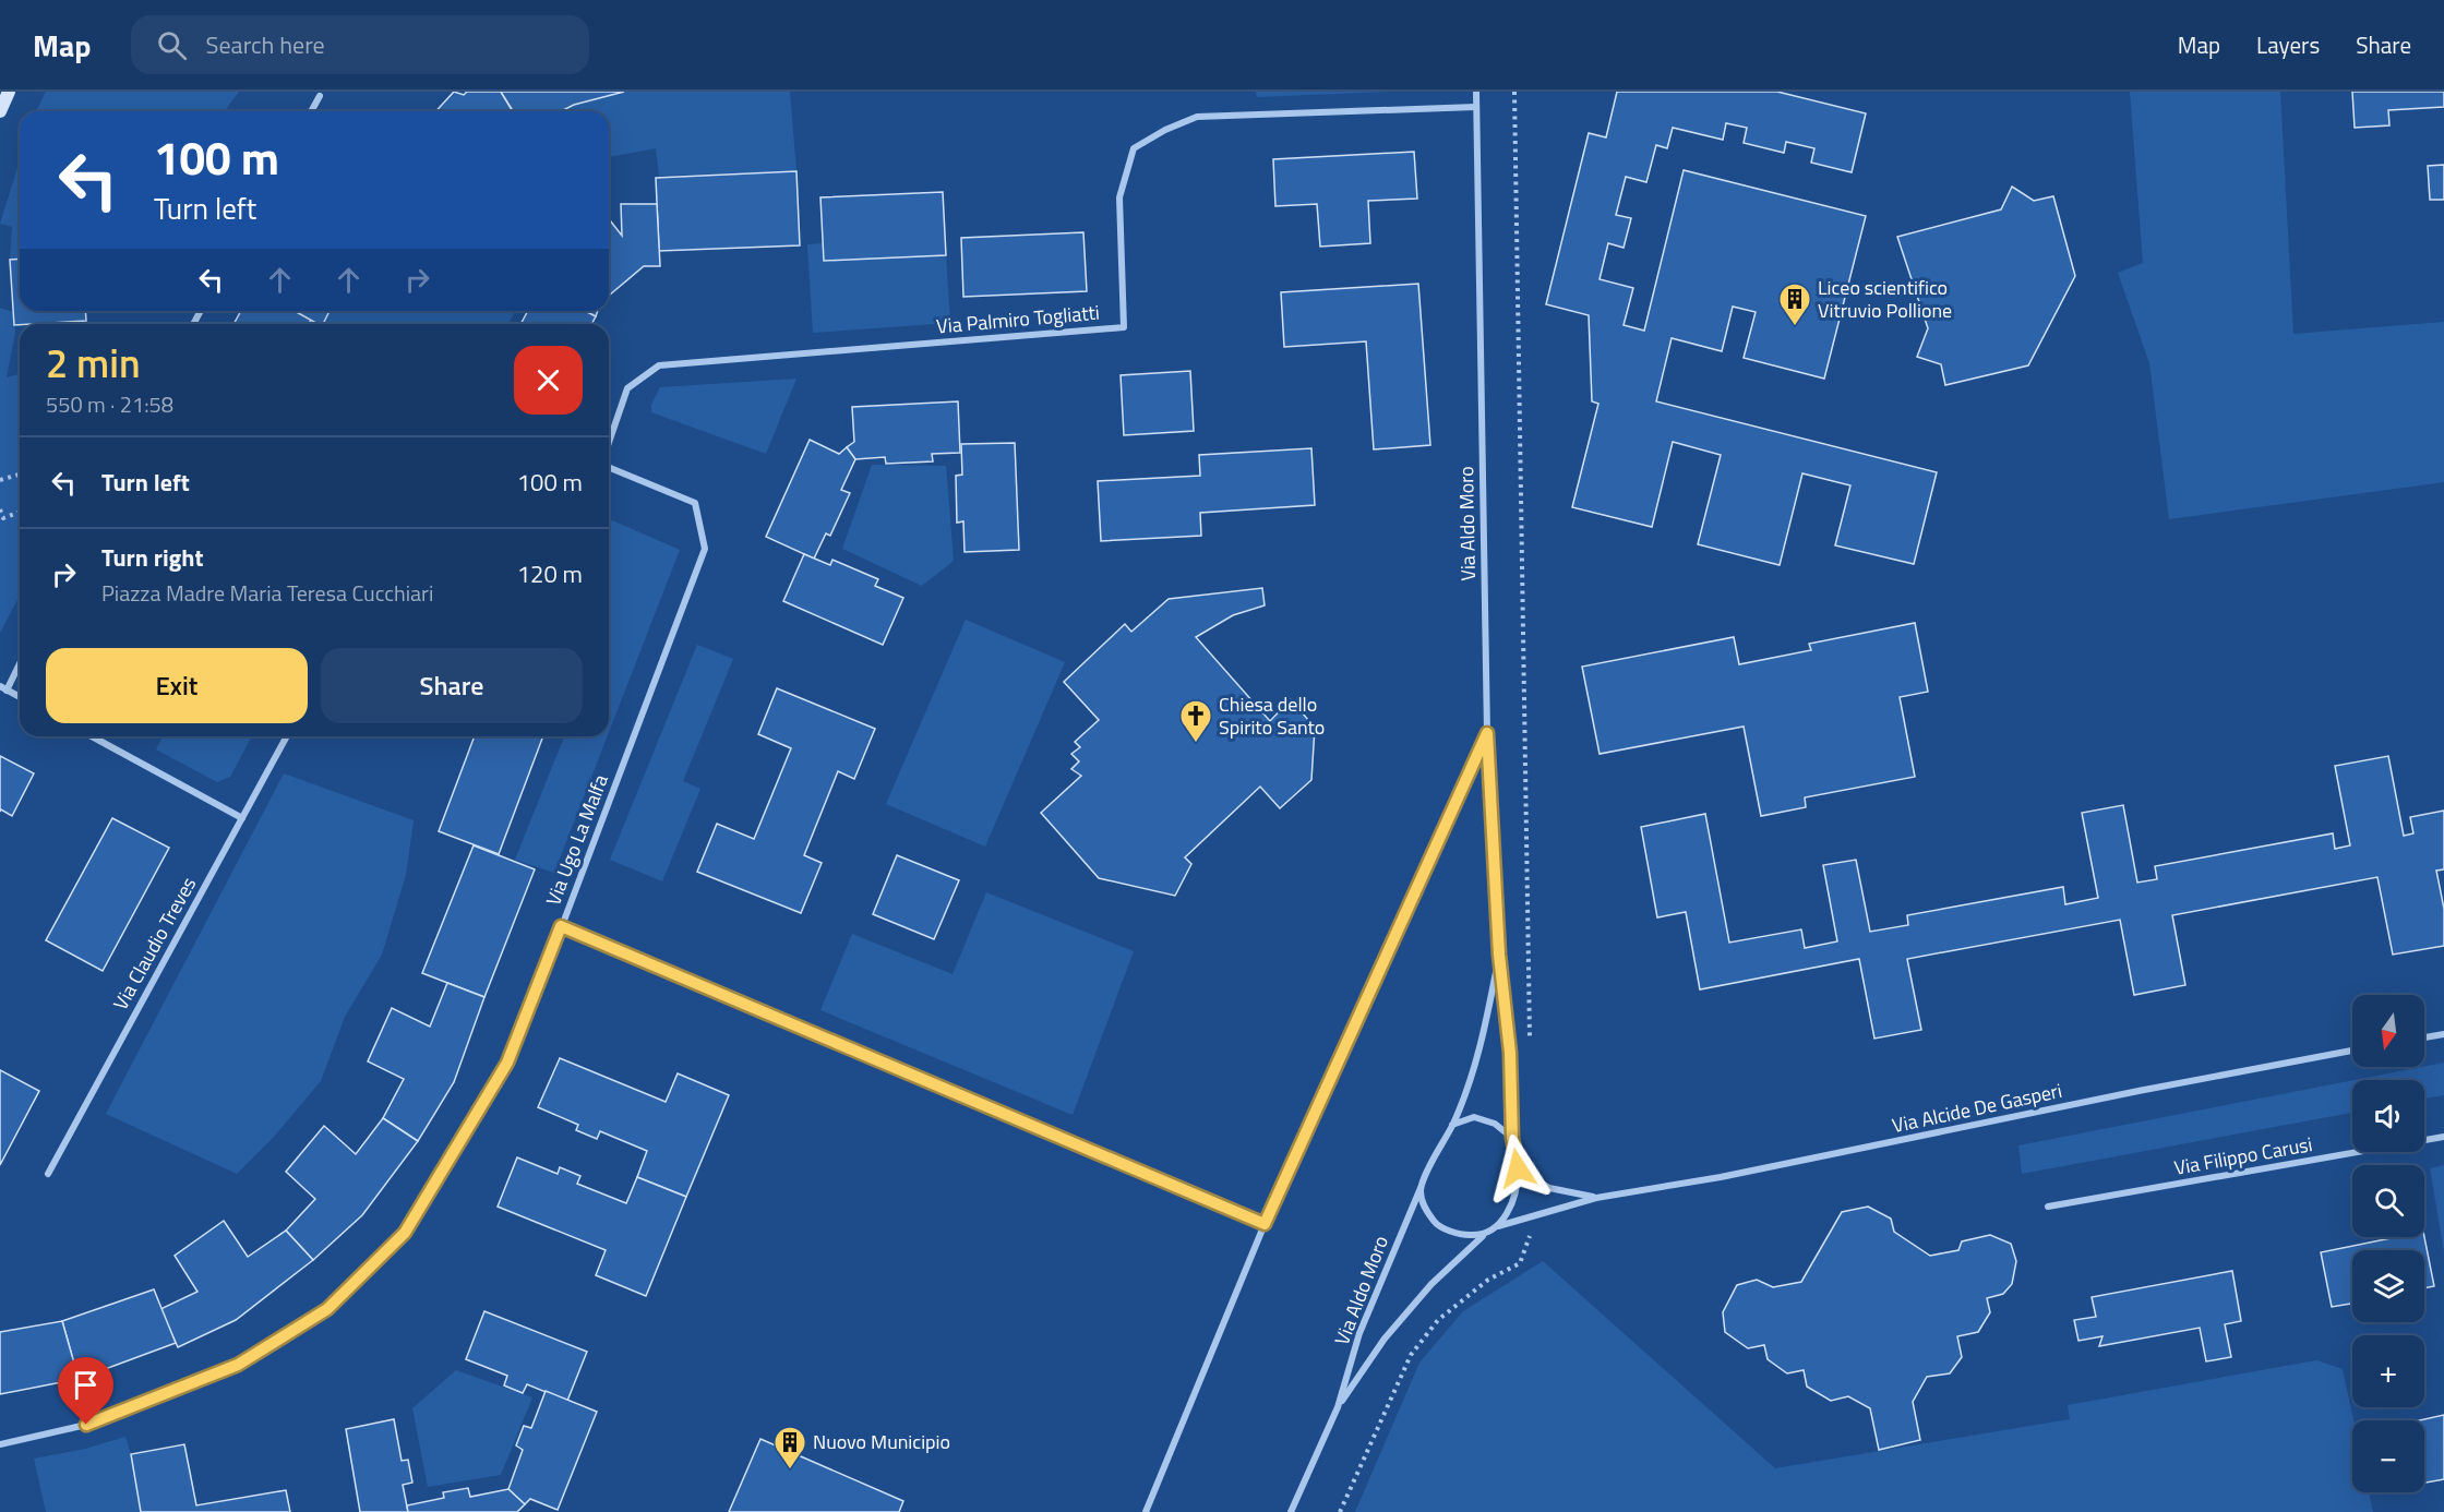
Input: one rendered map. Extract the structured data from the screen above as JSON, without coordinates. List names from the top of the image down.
{
  "streets": {
    "street": [
      "Via Palmiro Togliatti",
      "Via Aldo Moro",
      "Via Ugo La Malfa",
      "Via Claudio Treves",
      "Via Alcide De Gasperi",
      "Via Filippo Carusi"
    ]
  },
  "crossings": [
    ["Via Palmiro Togliatti", "Via Aldo Moro"],
    ["Via Palmiro Togliatti", "Via Ugo La Malfa"],
    ["Via Aldo Moro", "Via Alcide De Gasperi"]
  ],
  "places": {
    "building": ["Liceo scientifico Vitruvio Pollione", "Nuovo Municipio"],
    "church": ["Chiesa dello Spirito Santo"]
  },
  "north": "bottom",
  "page": {
    "header": "Map",
    "search": "Search here",
    "nav": ["Map", "Layers", "Share"],
    "turn": ["100 m", "Turn left"],
    "heading": ["2 min", "550 m · 21:58"],
    "list": [
      {
        "name": "Turn left",
        "value": "100 m"
      },
      {
        "name": "Turn right",
        "note": "Piazza Madre Maria Teresa Cucchiari",
        "value": "120 m"
      }
    ],
    "buttons": ["Exit", "Share"],
    "map_buttons": ["+", "−"]
  }
}
